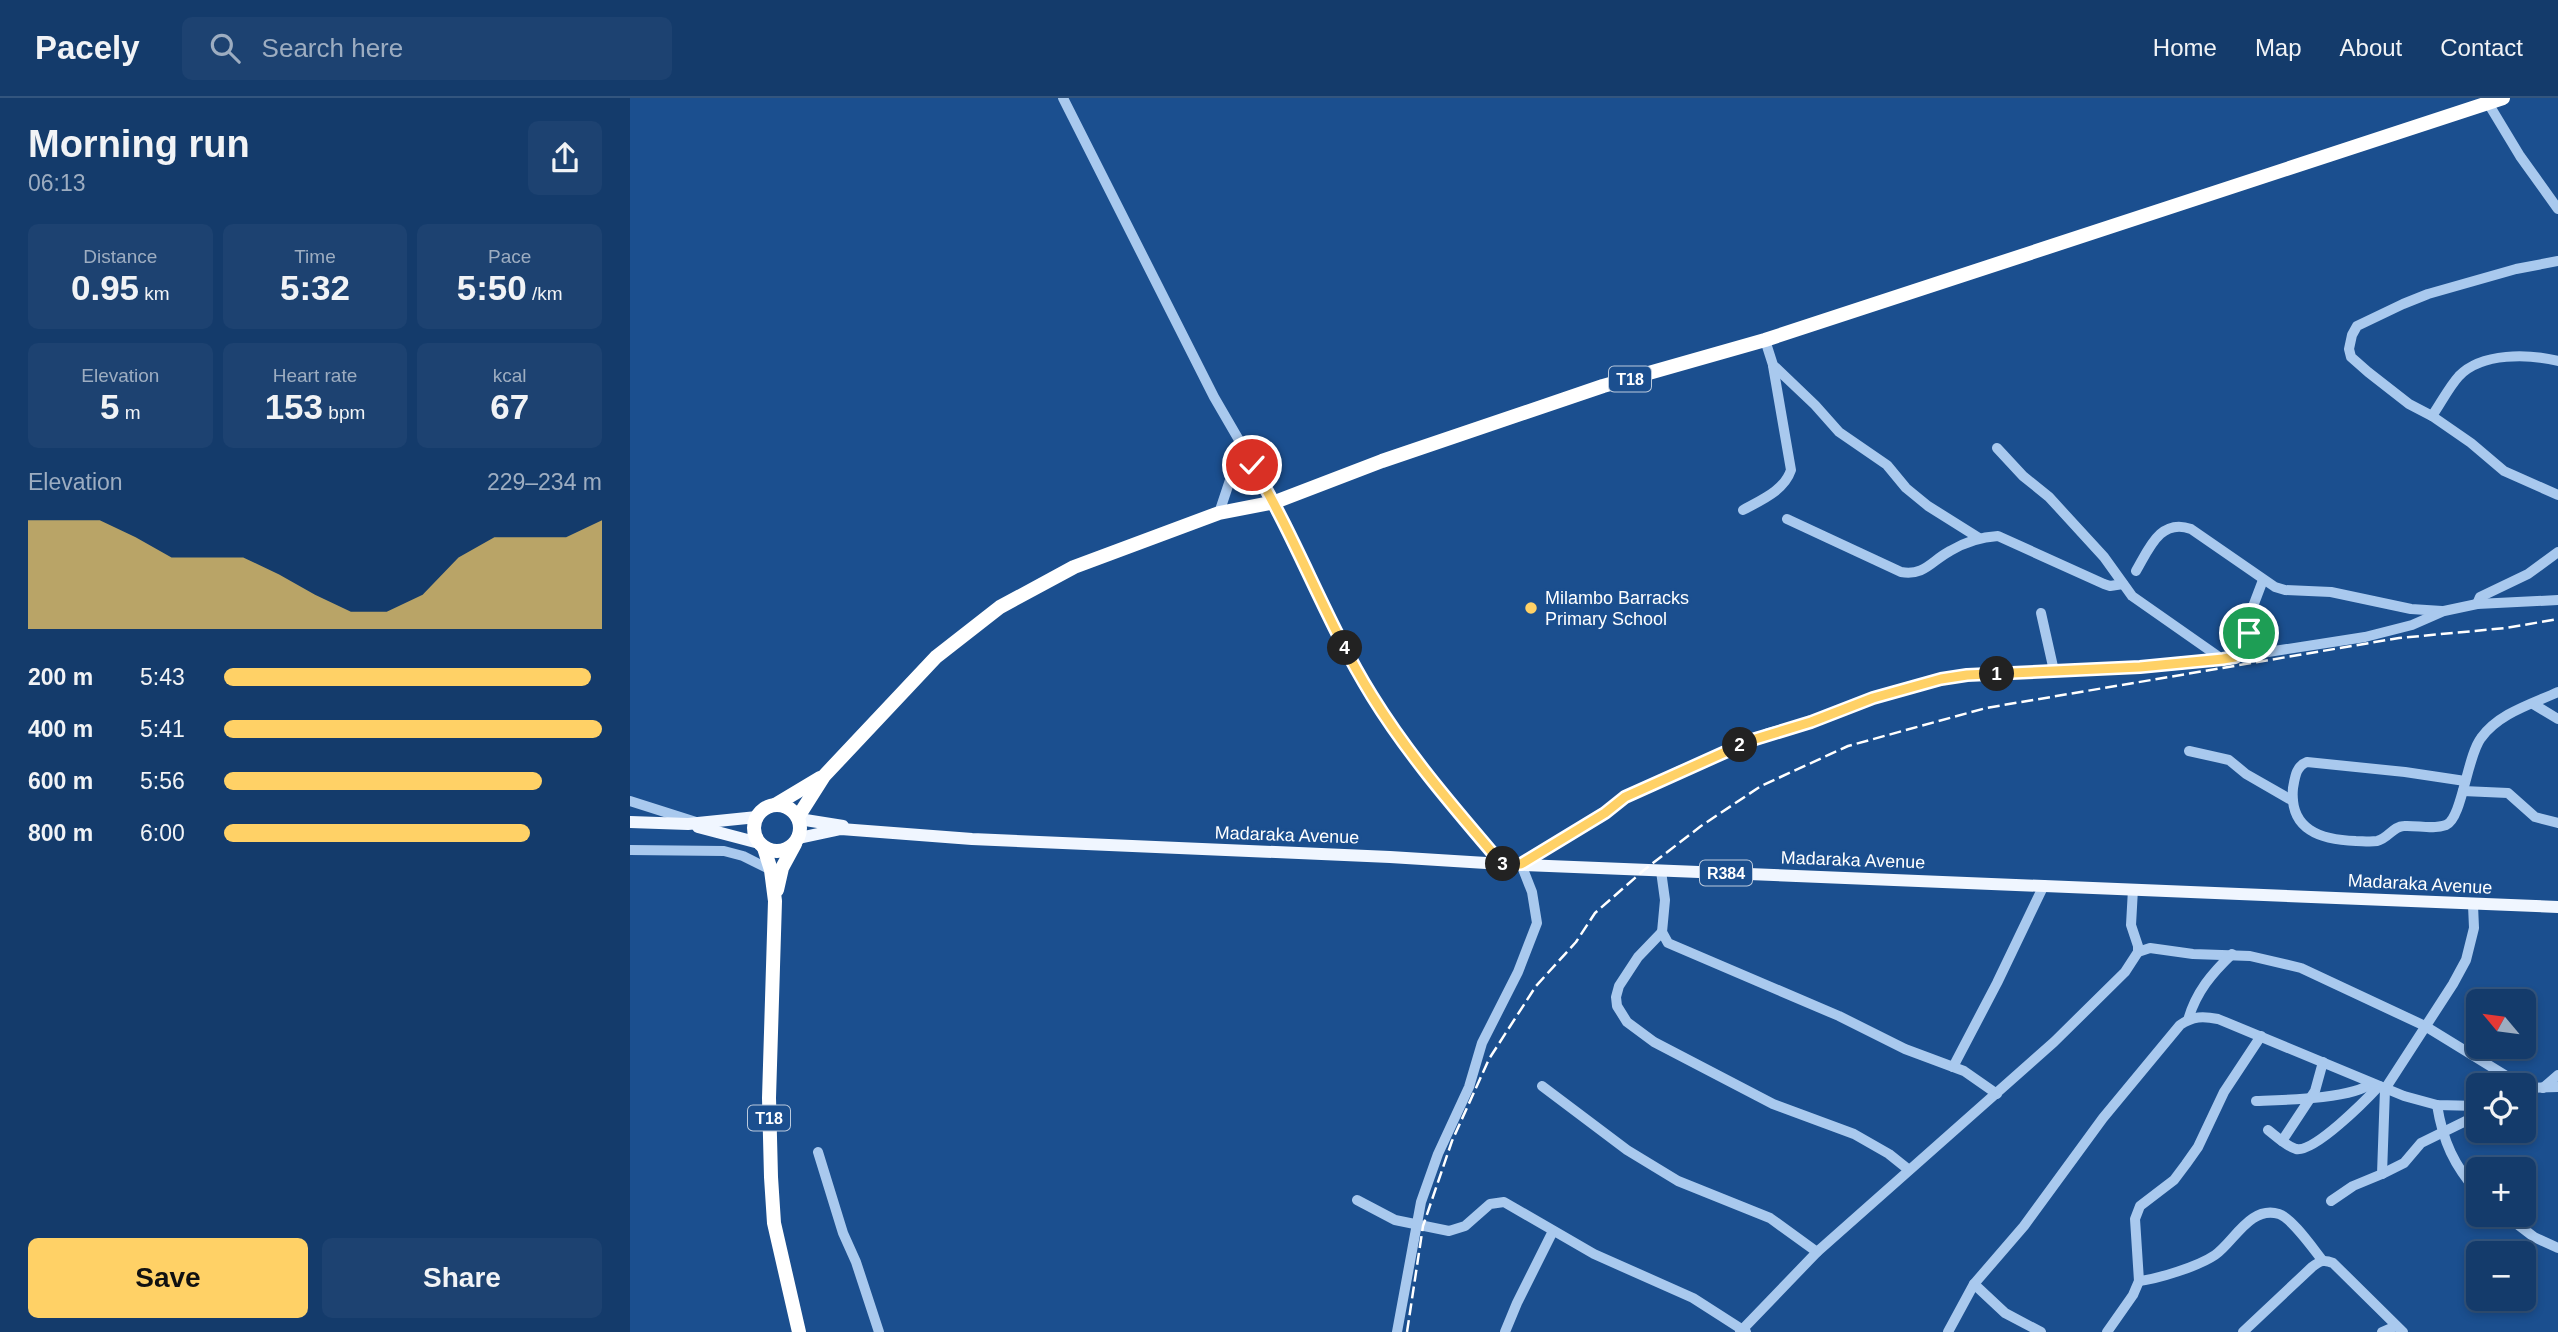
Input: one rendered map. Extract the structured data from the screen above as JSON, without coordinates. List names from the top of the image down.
{
  "streets": {
    "highway": ["T18"],
    "main road": ["Madaraka Avenue", "R384"]
  },
  "crossings": [
    ["T18", "R384"],
    ["Madaraka Avenue", "R384"]
  ],
  "places": ["Milambo Barracks Primary School"],
  "north": "top left",
  "page": {
    "header": "Pacely",
    "search": "Search here",
    "nav": [
      "Home",
      "Map",
      "About",
      "Contact"
    ],
    "heading": ["Morning run", "06:13"],
    "stats": [
      ["Distance", "0.95 km"],
      ["Time", "5:32"],
      ["Pace", "5:50 /km"],
      ["Elevation", "5 m"],
      ["Heart rate", "153 bpm"],
      ["kcal", "67"]
    ],
    "chart": ["Elevation", "229–234 m"],
    "pins": [
      "4",
      "1",
      "2",
      "3"
    ],
    "list": [
      {
        "name": "200 m",
        "note": "5:43"
      },
      {
        "name": "400 m",
        "note": "5:41"
      },
      {
        "name": "600 m",
        "note": "5:56"
      },
      {
        "name": "800 m",
        "note": "6:00"
      }
    ],
    "map_buttons": ["+", "−"],
    "buttons": ["Save", "Share"]
  }
}
